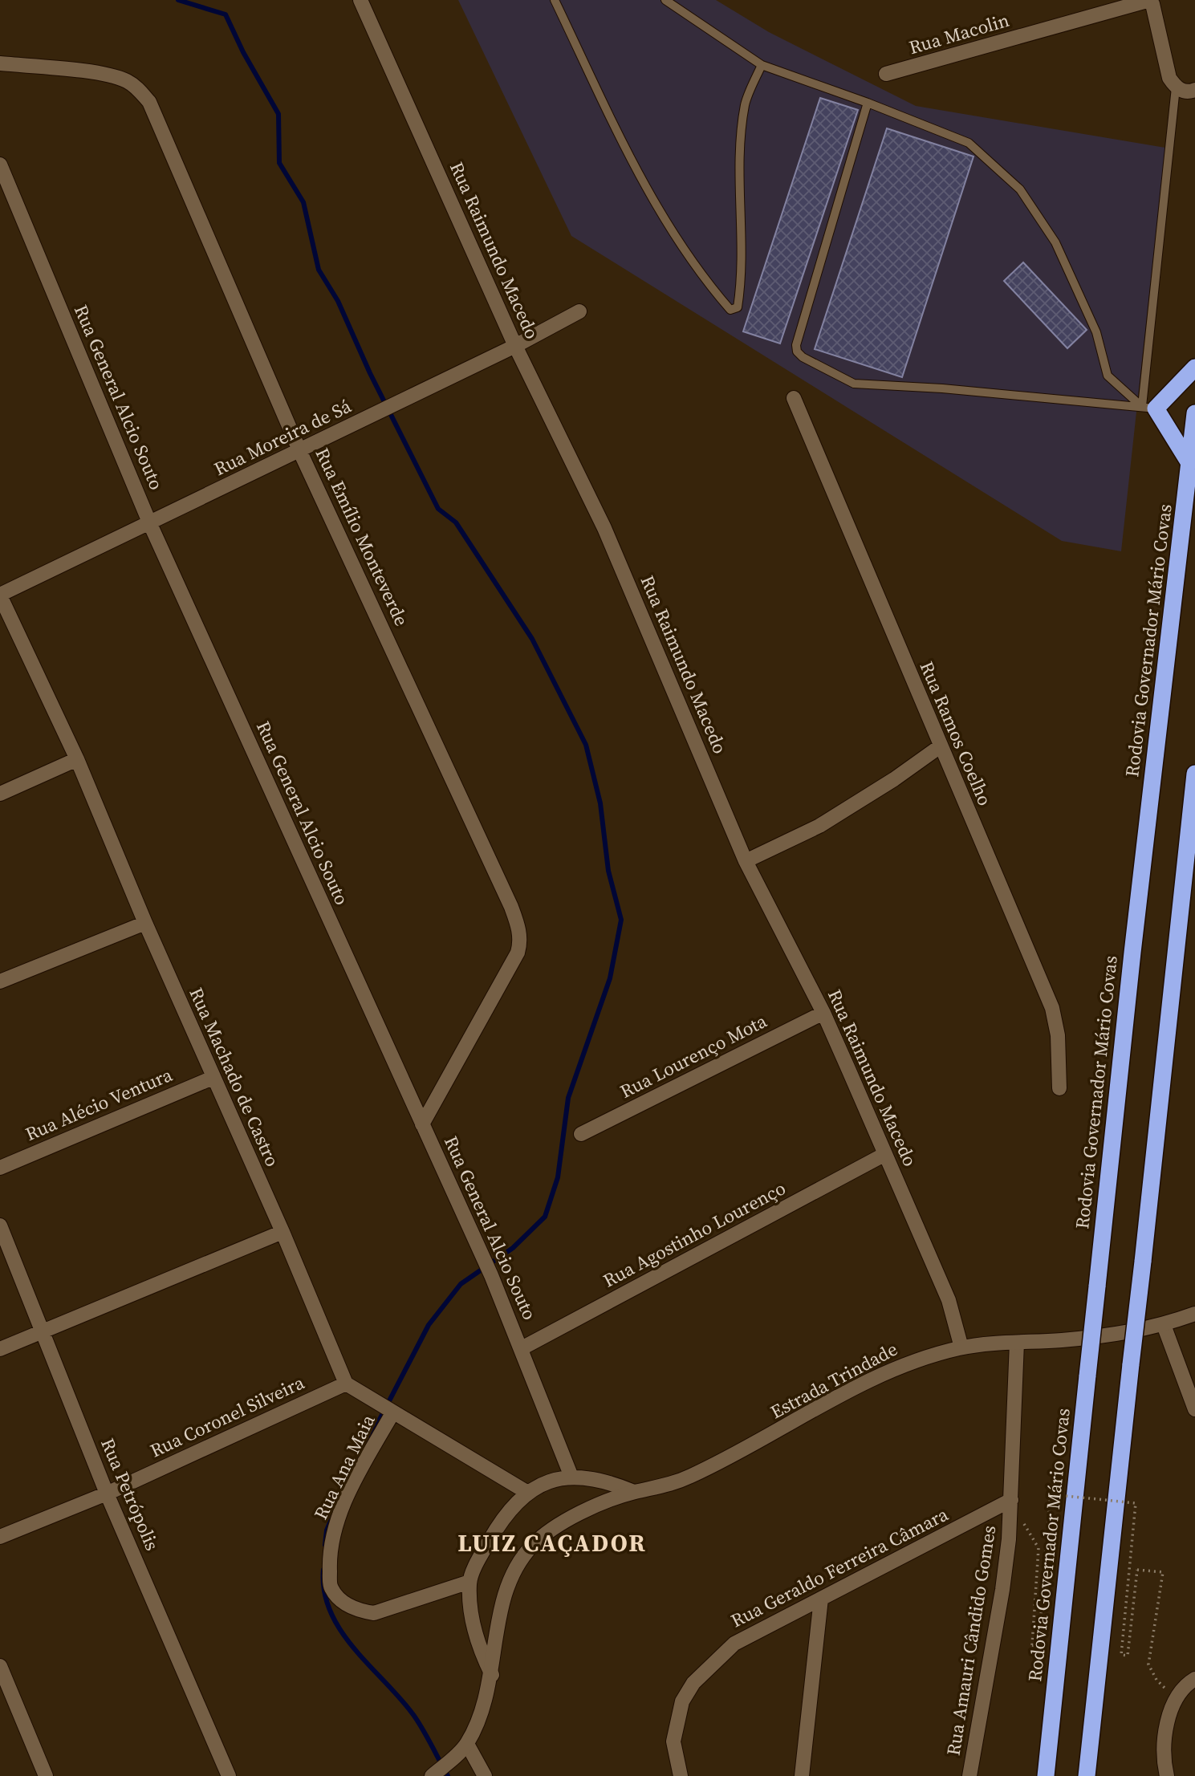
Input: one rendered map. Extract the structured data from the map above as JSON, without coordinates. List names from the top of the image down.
{
  "streets": {
    "highway": ["Rodovia Governador Mário Covas"],
    "street": [
      "Rua Macolin",
      "Rua Raimundo Macedo",
      "Rua General Alcio Souto",
      "Rua Moreira de Sá",
      "Rua Emílio Monteverde",
      "Rua Ramos Coelho",
      "Rua Lourenço Mota",
      "Rua Machado de Castro",
      "Rua Alécio Ventura",
      "Rua Agostinho Lourenço",
      "Estrada Trindade",
      "Rua Coronel Silveira",
      "Rua Ana Maia",
      "Rua Petrópolis",
      "Rua Geraldo Ferreira Câmara",
      "Rua Amauri Cândido Gomes"
    ]
  },
  "crossings": [
    ["Rua Raimundo Macedo", "Rua Moreira de Sá"],
    ["Rua Raimundo Macedo", "Rua Lourenço Mota"],
    ["Rua Raimundo Macedo", "Rua Agostinho Lourenço"],
    ["Rua Raimundo Macedo", "Estrada Trindade"],
    ["Rua General Alcio Souto", "Rua Moreira de Sá"],
    ["Rua General Alcio Souto", "Rua Emílio Monteverde"],
    ["Rua General Alcio Souto", "Rua Agostinho Lourenço"],
    ["Rua Moreira de Sá", "Rua Emílio Monteverde"],
    ["Rua Moreira de Sá", "Rua Machado de Castro"],
    ["Rua Machado de Castro", "Rua Alécio Ventura"],
    ["Rua Machado de Castro", "Rua Coronel Silveira"],
    ["Estrada Trindade", "Rua Amauri Cândido Gomes"],
    ["Rua Coronel Silveira", "Rua Petrópolis"],
    ["Rua Geraldo Ferreira Câmara", "Rua Amauri Cândido Gomes"]
  ],
  "districts": ["LUIZ CAÇADOR"]
}
